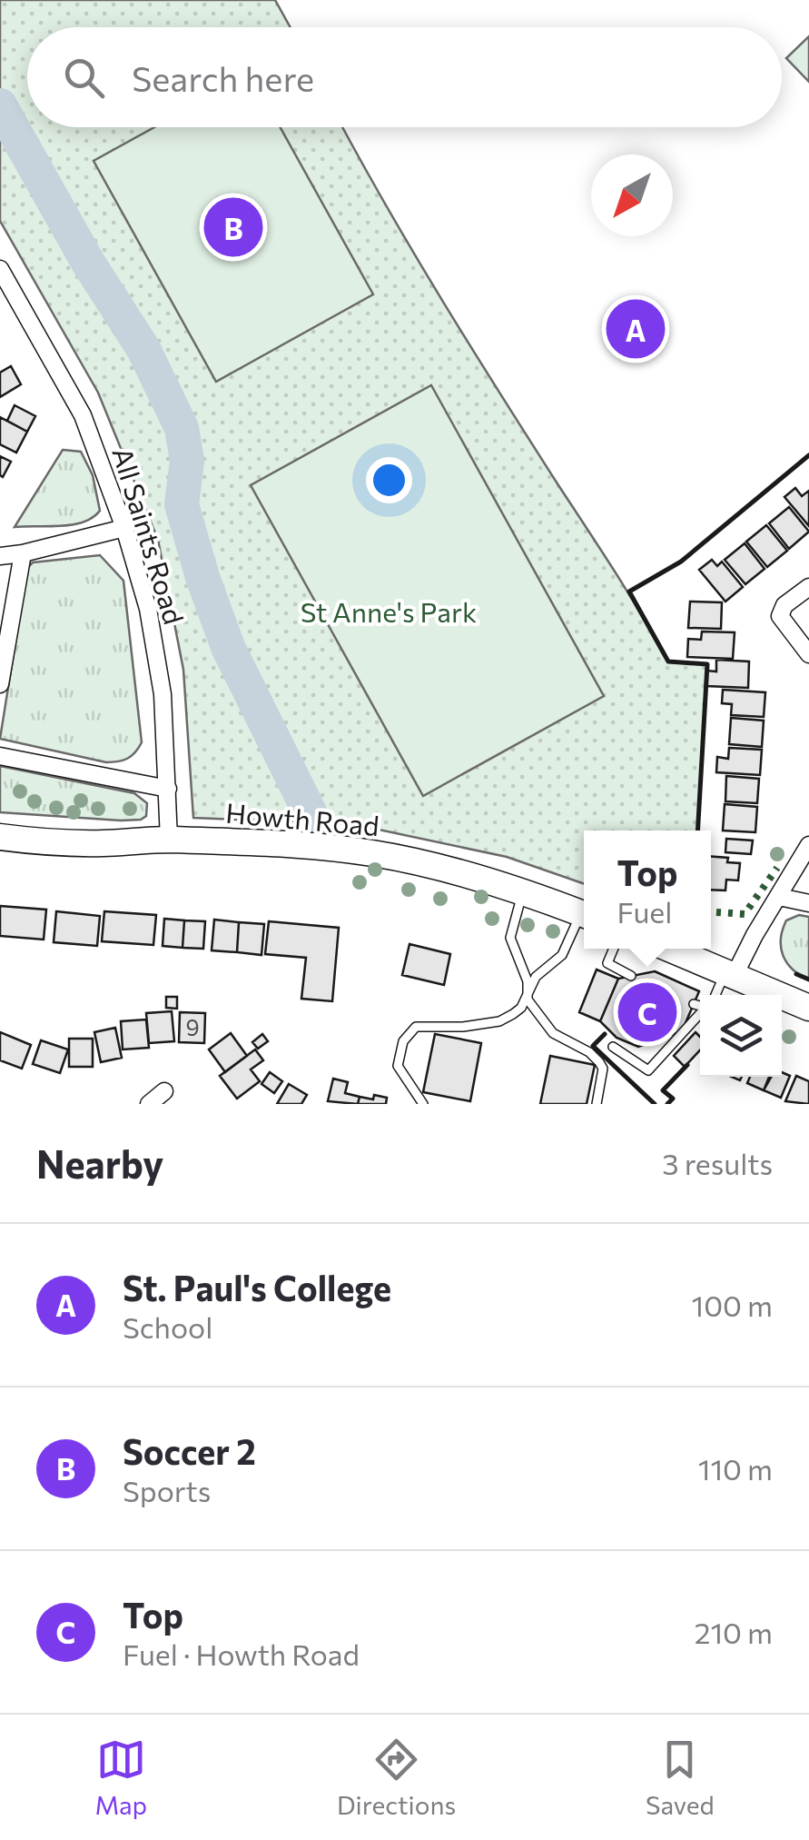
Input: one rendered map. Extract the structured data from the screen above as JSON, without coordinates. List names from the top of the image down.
{
  "streets": {
    "main road": ["Howth Road"],
    "street": ["All Saints Road"]
  },
  "crossings": [
    ["All Saints Road", "Howth Road"]
  ],
  "parks": ["St Anne's Park"],
  "house_numbers": ["9"],
  "north": "bottom left",
  "page": {
    "search": "Search here",
    "pins": ["B", "A", "C"],
    "popup": ["Top", "Fuel"],
    "heading": ["Nearby", "3 results"],
    "list": [
      {
        "mark": "A",
        "name": "St. Paul's College",
        "note": "School",
        "value": "100 m"
      },
      {
        "mark": "B",
        "name": "Soccer 2",
        "note": "Sports",
        "value": "110 m"
      },
      {
        "mark": "C",
        "name": "Top",
        "note": "Fuel · Howth Road",
        "value": "210 m"
      }
    ],
    "nav": ["Map", "Directions", "Saved"]
  }
}
